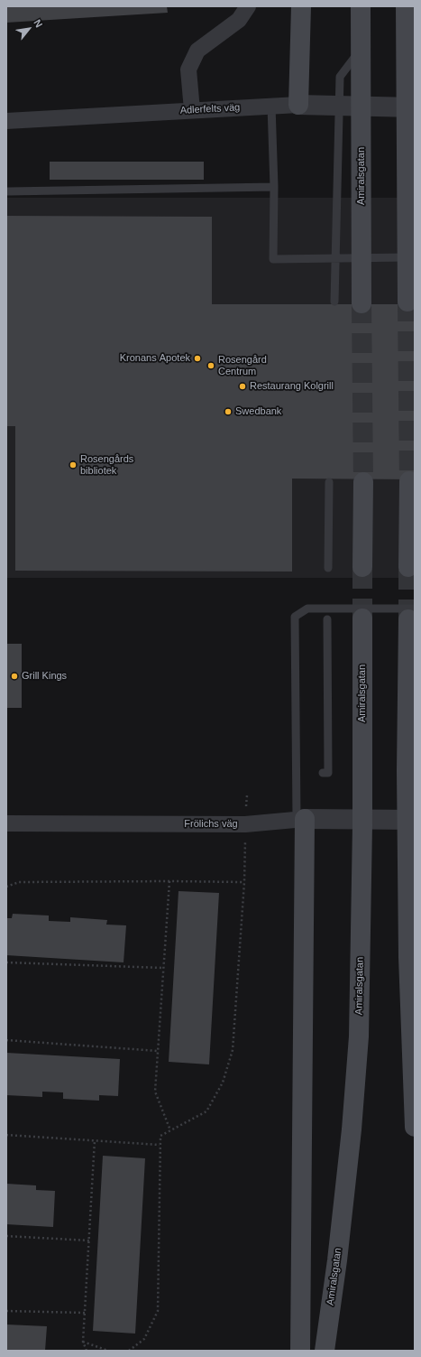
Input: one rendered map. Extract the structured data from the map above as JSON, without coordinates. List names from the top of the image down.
{
  "streets": {
    "main road": ["Amiralsgatan"],
    "street": ["Adlerfelts väg", "Frölichs väg"]
  },
  "places": [
    "Kronans Apotek",
    "Rosengård Centrum",
    "Restaurang Kolgrill",
    "Swedbank",
    "Rosengårds bibliotek",
    "Grill Kings"
  ],
  "north": "top right"
}
